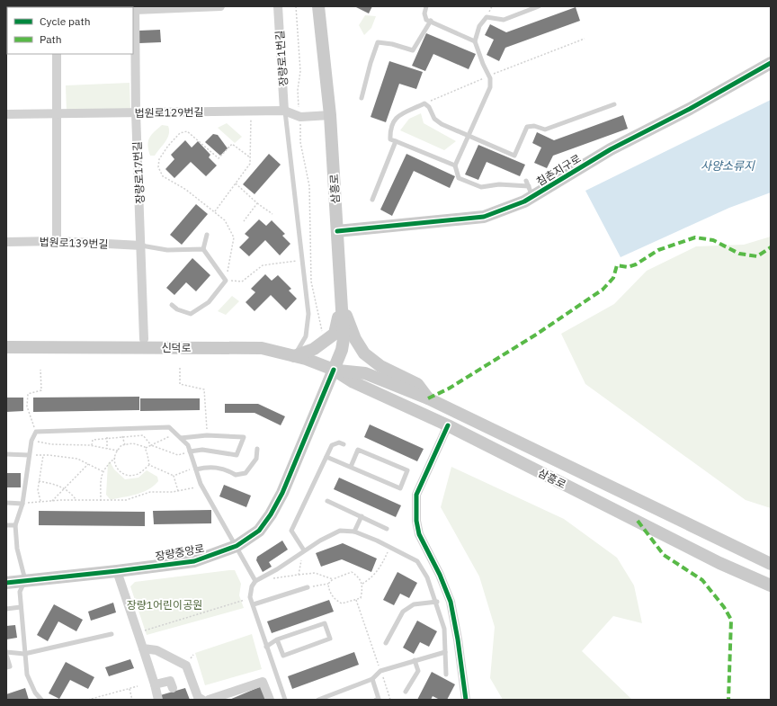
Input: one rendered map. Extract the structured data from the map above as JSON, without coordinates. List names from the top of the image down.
{
  "streets": {
    "main road": [
      "침촌지구로",
      "삼흥로",
      "신덕로",
      "장량중앙로"
    ],
    "street": [
      "장량로1번길",
      "법원로129번길",
      "장량로17번길",
      "법원로139번길"
    ]
  },
  "crossings": [
    ["장량로1번길", "법원로129번길"],
    ["법원로129번길", "장량로17번길"],
    ["법원로129번길", "삼흥로"],
    ["침촌지구로", "삼흥로"],
    ["장량로17번길", "법원로139번길"],
    ["삼흥로", "신덕로"],
    ["삼흥로", "장량중앙로"],
    ["신덕로", "장량중앙로"]
  ],
  "water": ["사양소류지"],
  "parks": ["장량1어린이공원"],
  "legend": ["Cycle path", "Path"]
}
